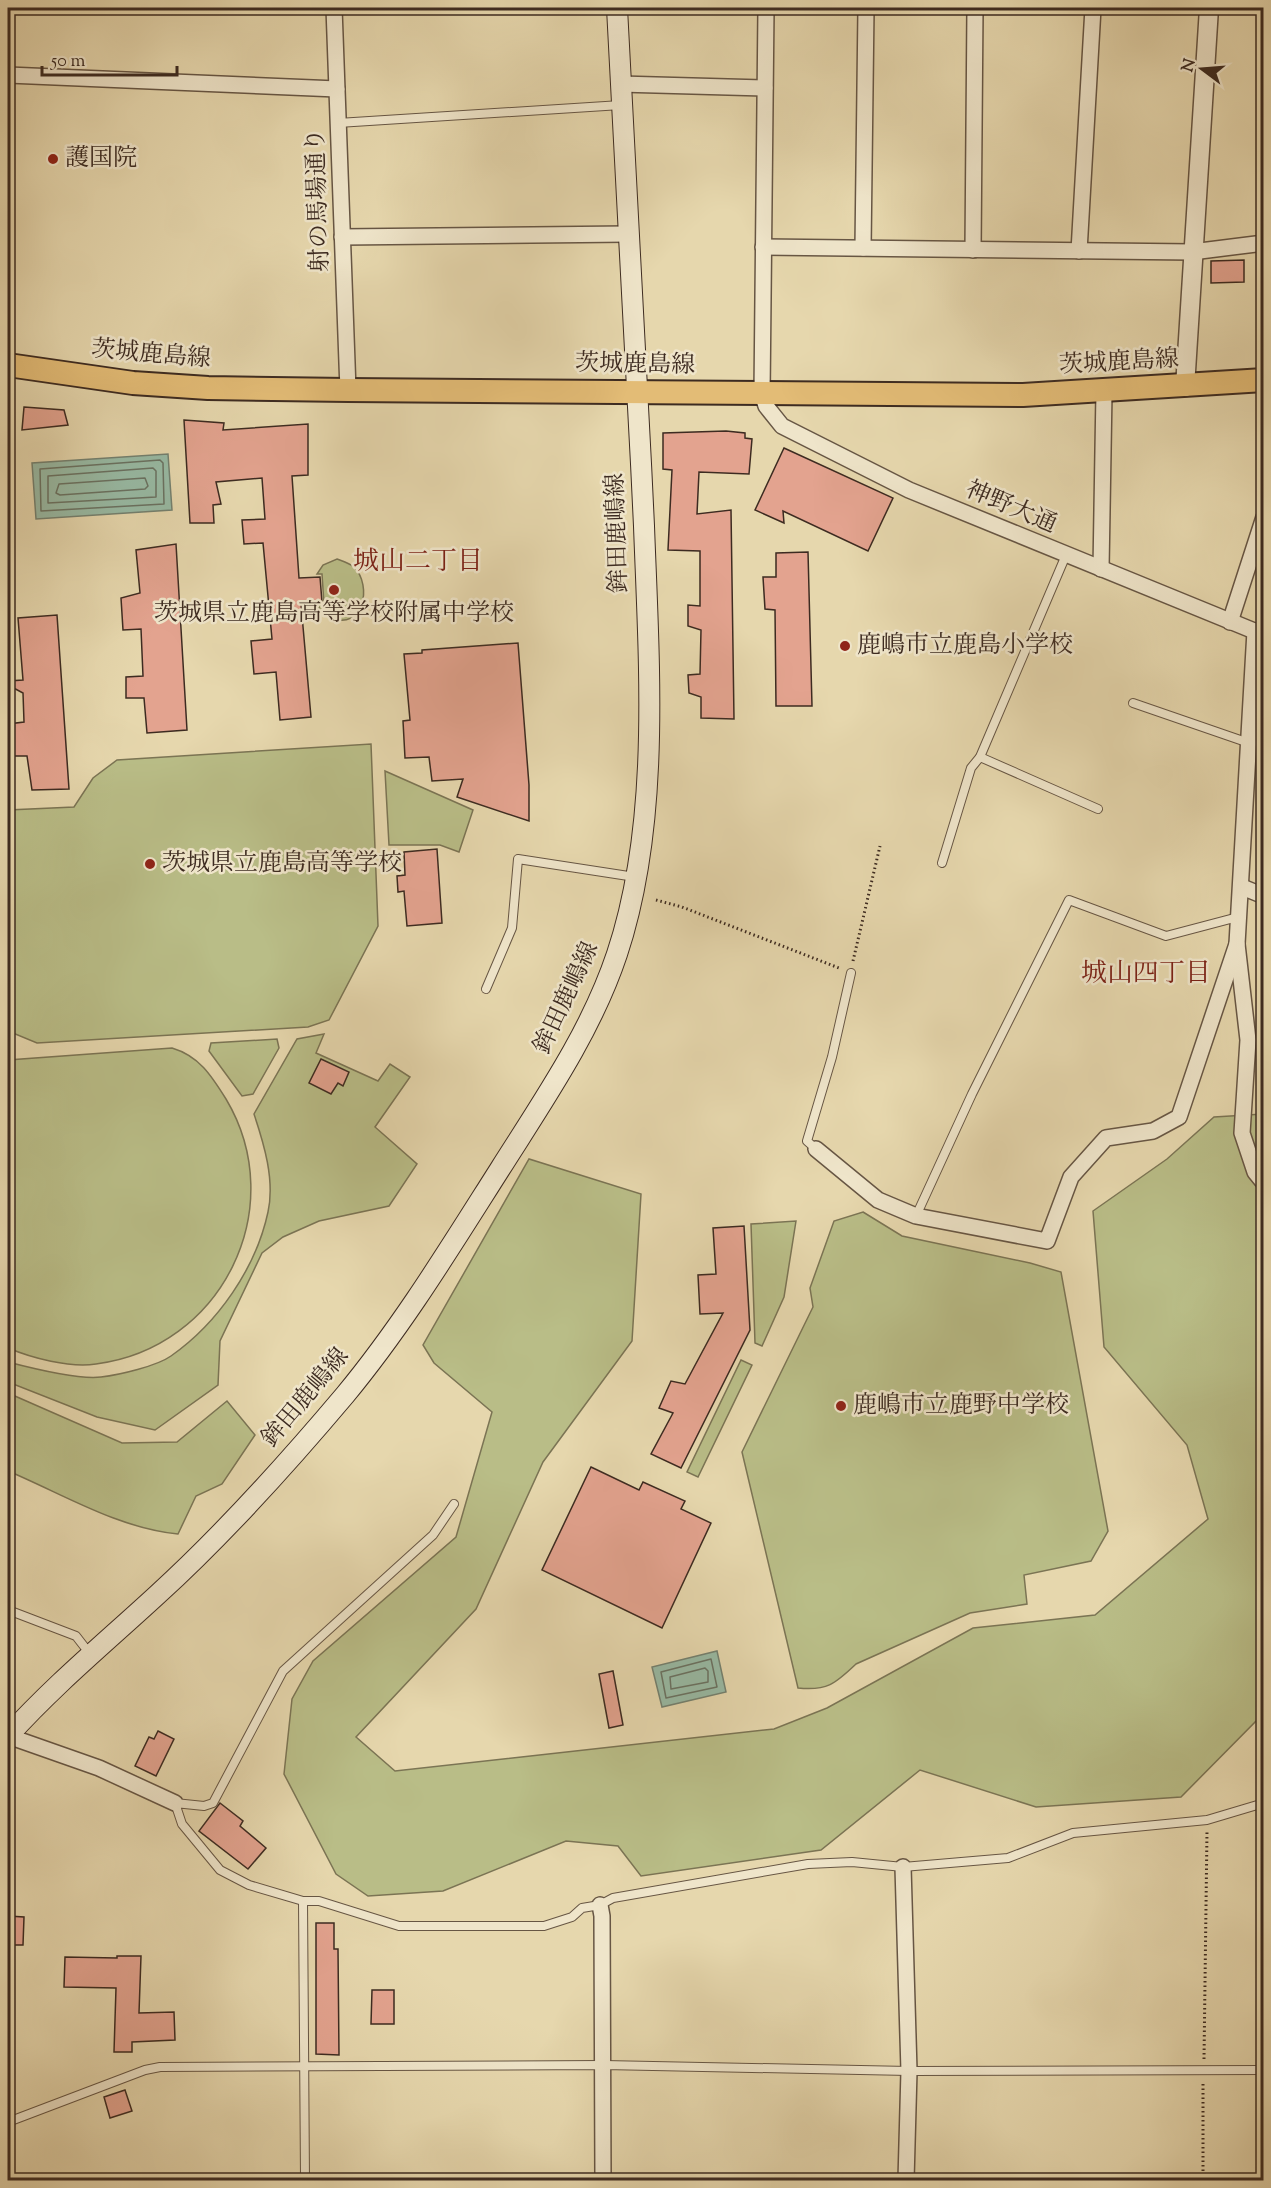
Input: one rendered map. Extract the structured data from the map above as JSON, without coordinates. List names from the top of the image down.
{
  "streets": {
    "main road": ["茨城鹿島線", "鉾田鹿嶋線"],
    "street": ["射の馬場通り", "神野大通"]
  },
  "crossings": [
    ["射の馬場通り", "茨城鹿島線"],
    ["茨城鹿島線", "神野大通"],
    ["茨城鹿島線", "鉾田鹿嶋線"]
  ],
  "districts": ["城山二丁目", "城山四丁目"],
  "places": [
    "護国院",
    "茨城県立鹿島高等学校附属中学校",
    "鹿嶋市立鹿島小学校",
    "茨城県立鹿島高等学校",
    "鹿嶋市立鹿野中学校"
  ],
  "scale_bar": "50 m",
  "north": "left"
}
